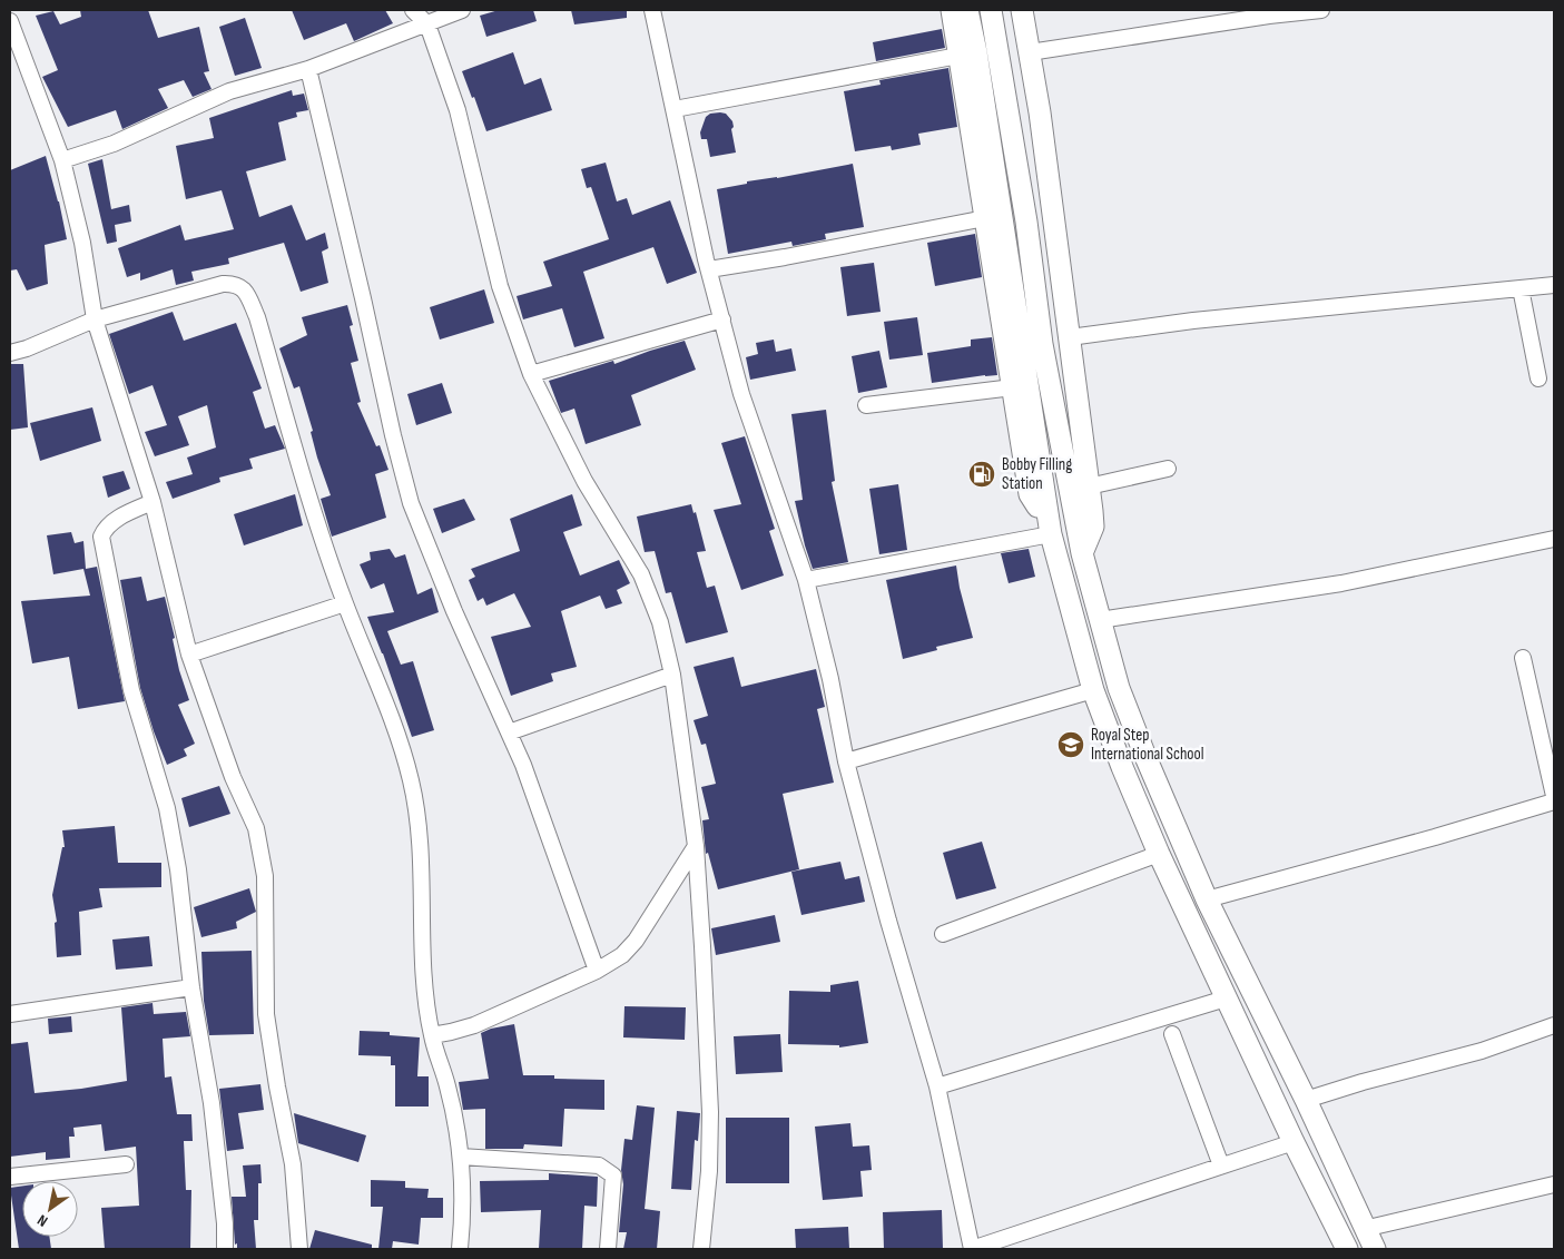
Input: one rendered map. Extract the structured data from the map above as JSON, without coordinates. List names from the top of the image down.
{
  "places": {
    "fuel station": ["Bobby Filling Station"],
    "school or university": ["Royal Step International School"]
  },
  "north": "bottom left"
}
